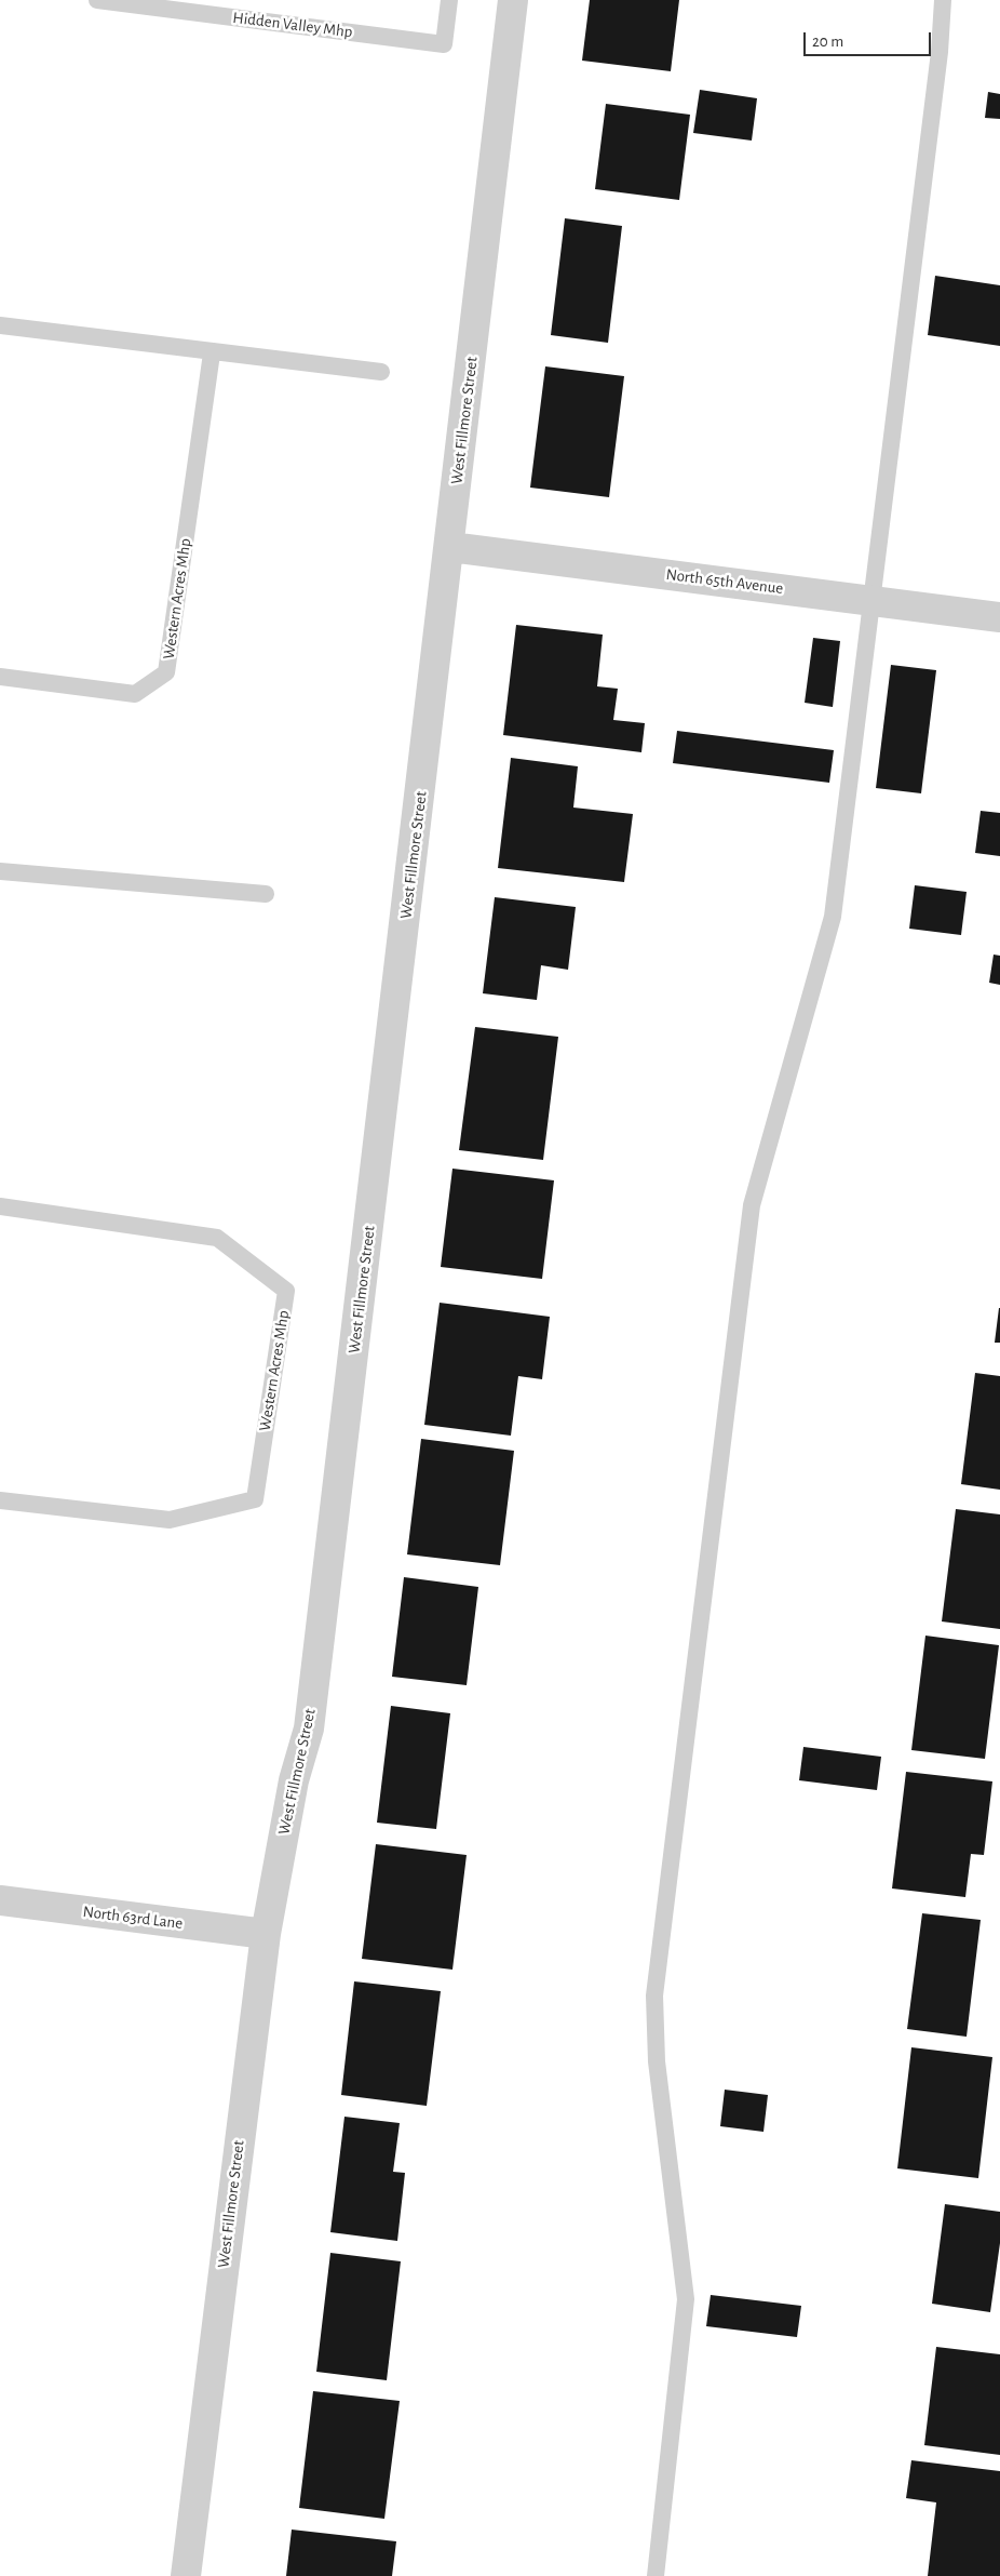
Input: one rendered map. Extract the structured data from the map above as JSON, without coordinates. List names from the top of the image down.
{
  "streets": {
    "street": ["West Fillmore Street", "North 65th Avenue", "North 63rd Lane"],
    "lane": ["Hidden Valley Mhp", "Western Acres Mhp"]
  },
  "crossings": [
    ["West Fillmore Street", "North 65th Avenue"],
    ["West Fillmore Street", "North 63rd Lane"]
  ],
  "scale_bar": "20 m"
}
